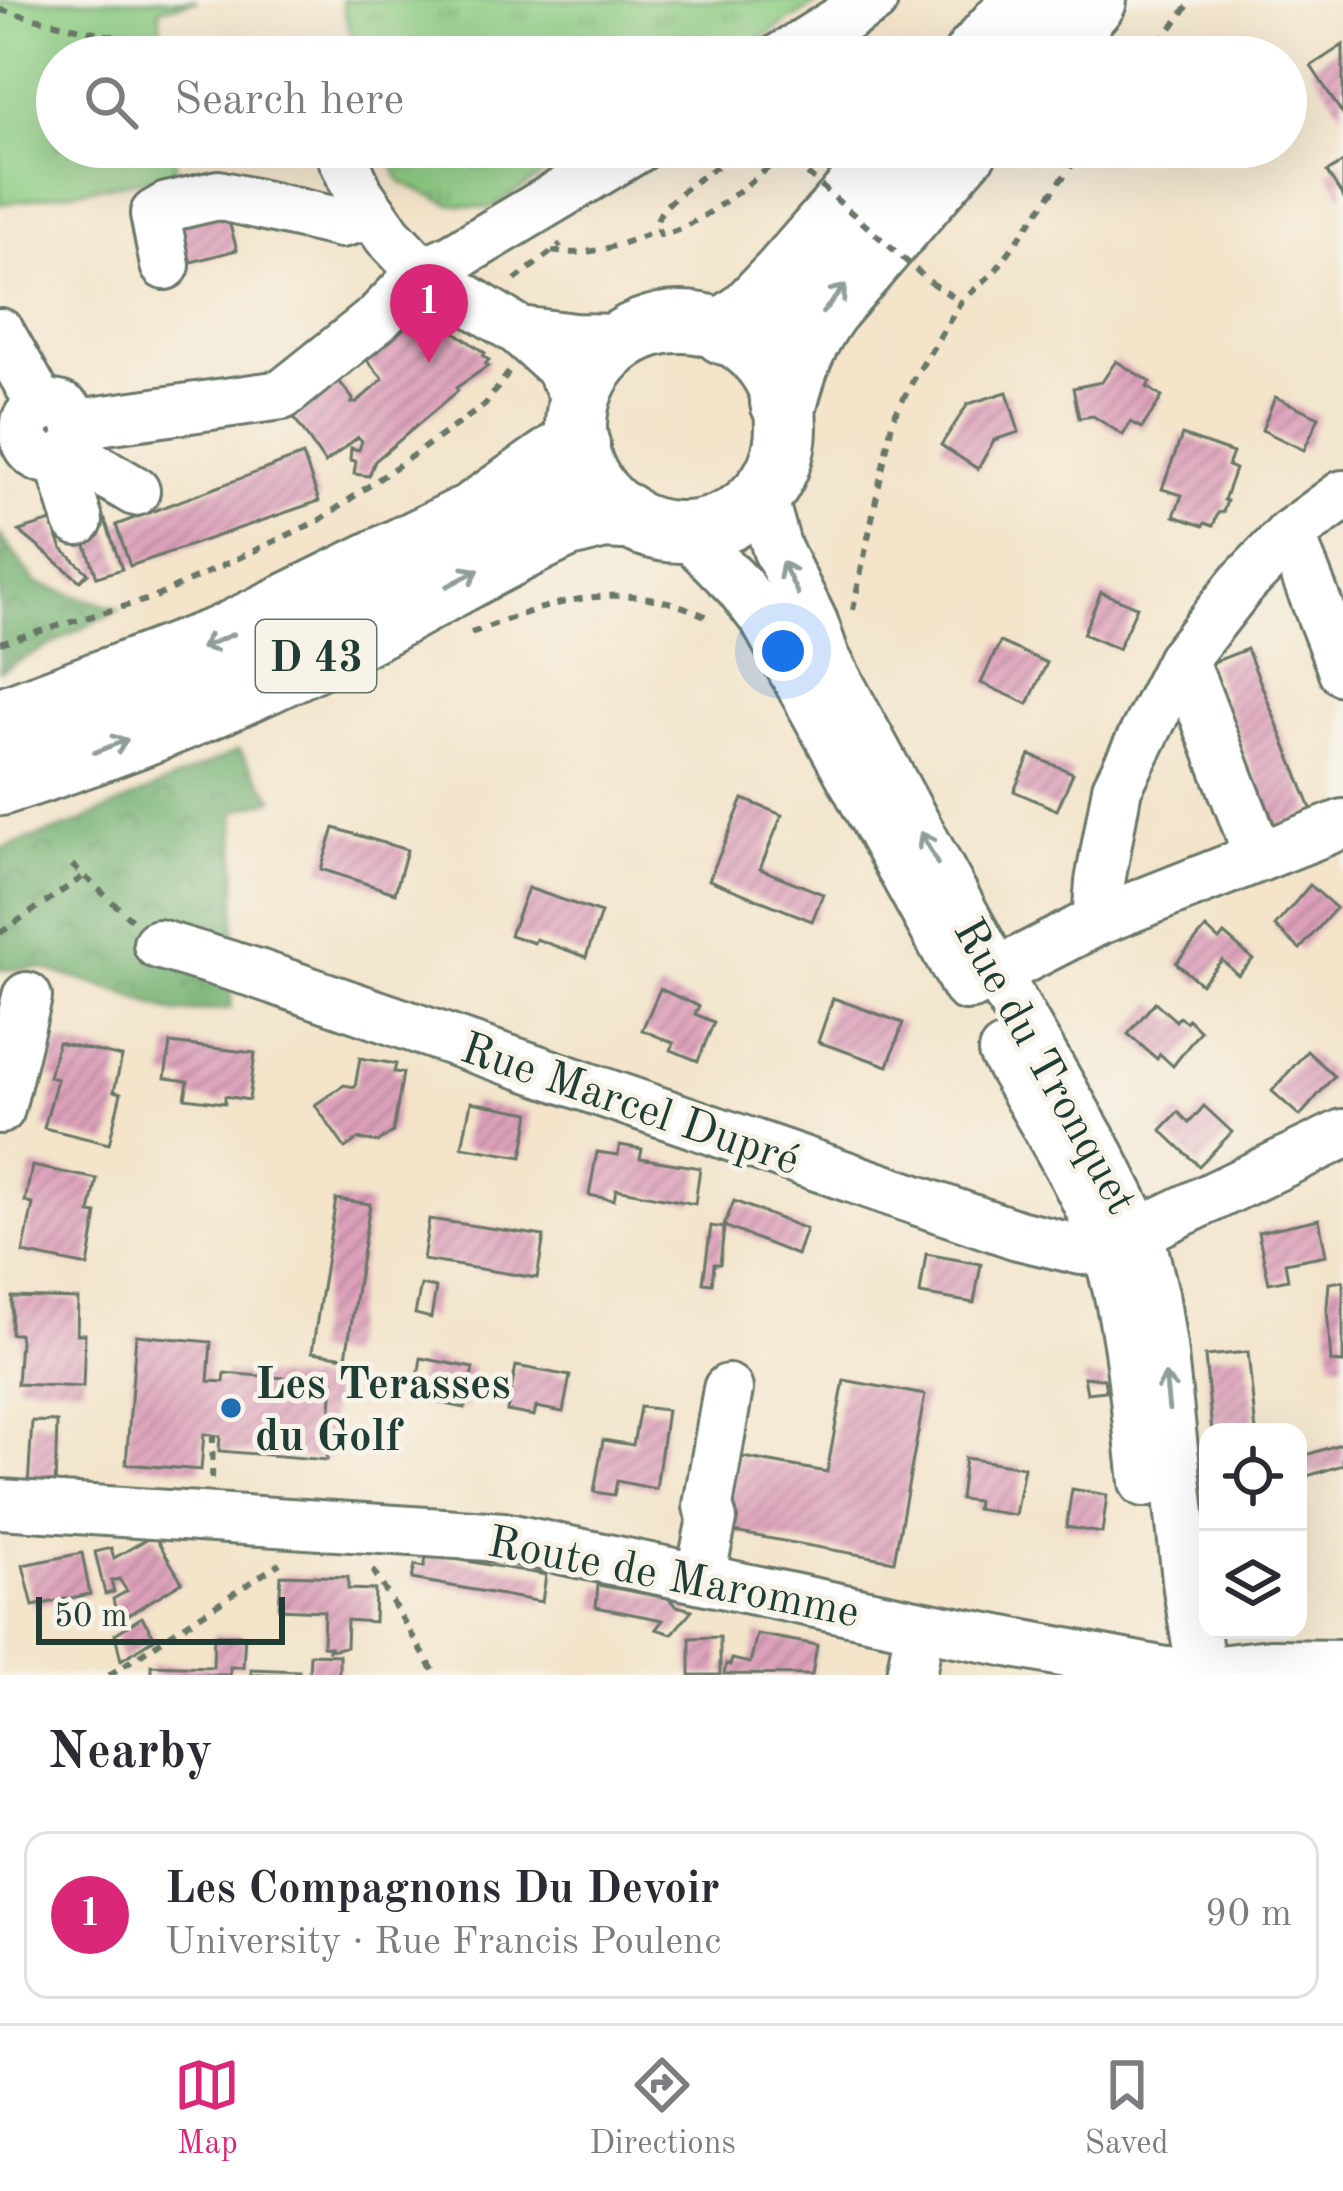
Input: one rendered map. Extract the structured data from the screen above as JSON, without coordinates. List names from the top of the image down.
{
  "streets": {
    "highway": ["D 43"],
    "street": ["Rue du Tronquet", "Rue Marcel Dupré", "Route de Maromme"]
  },
  "crossings": [
    ["D 43", "Rue du Tronquet"],
    ["Rue du Tronquet", "Rue Marcel Dupré"],
    ["Rue du Tronquet", "Route de Maromme"]
  ],
  "places": ["Les Terasses du Golf"],
  "scale_bar": "50 m",
  "page": {
    "search": "Search here",
    "pins": "1",
    "scale": "50 m",
    "heading": "Nearby",
    "list": [
      {
        "mark": "1",
        "name": "Les Compagnons Du Devoir",
        "note": "University · Rue Francis Poulenc",
        "value": "90 m"
      }
    ],
    "nav": ["Map", "Directions", "Saved"]
  }
}
